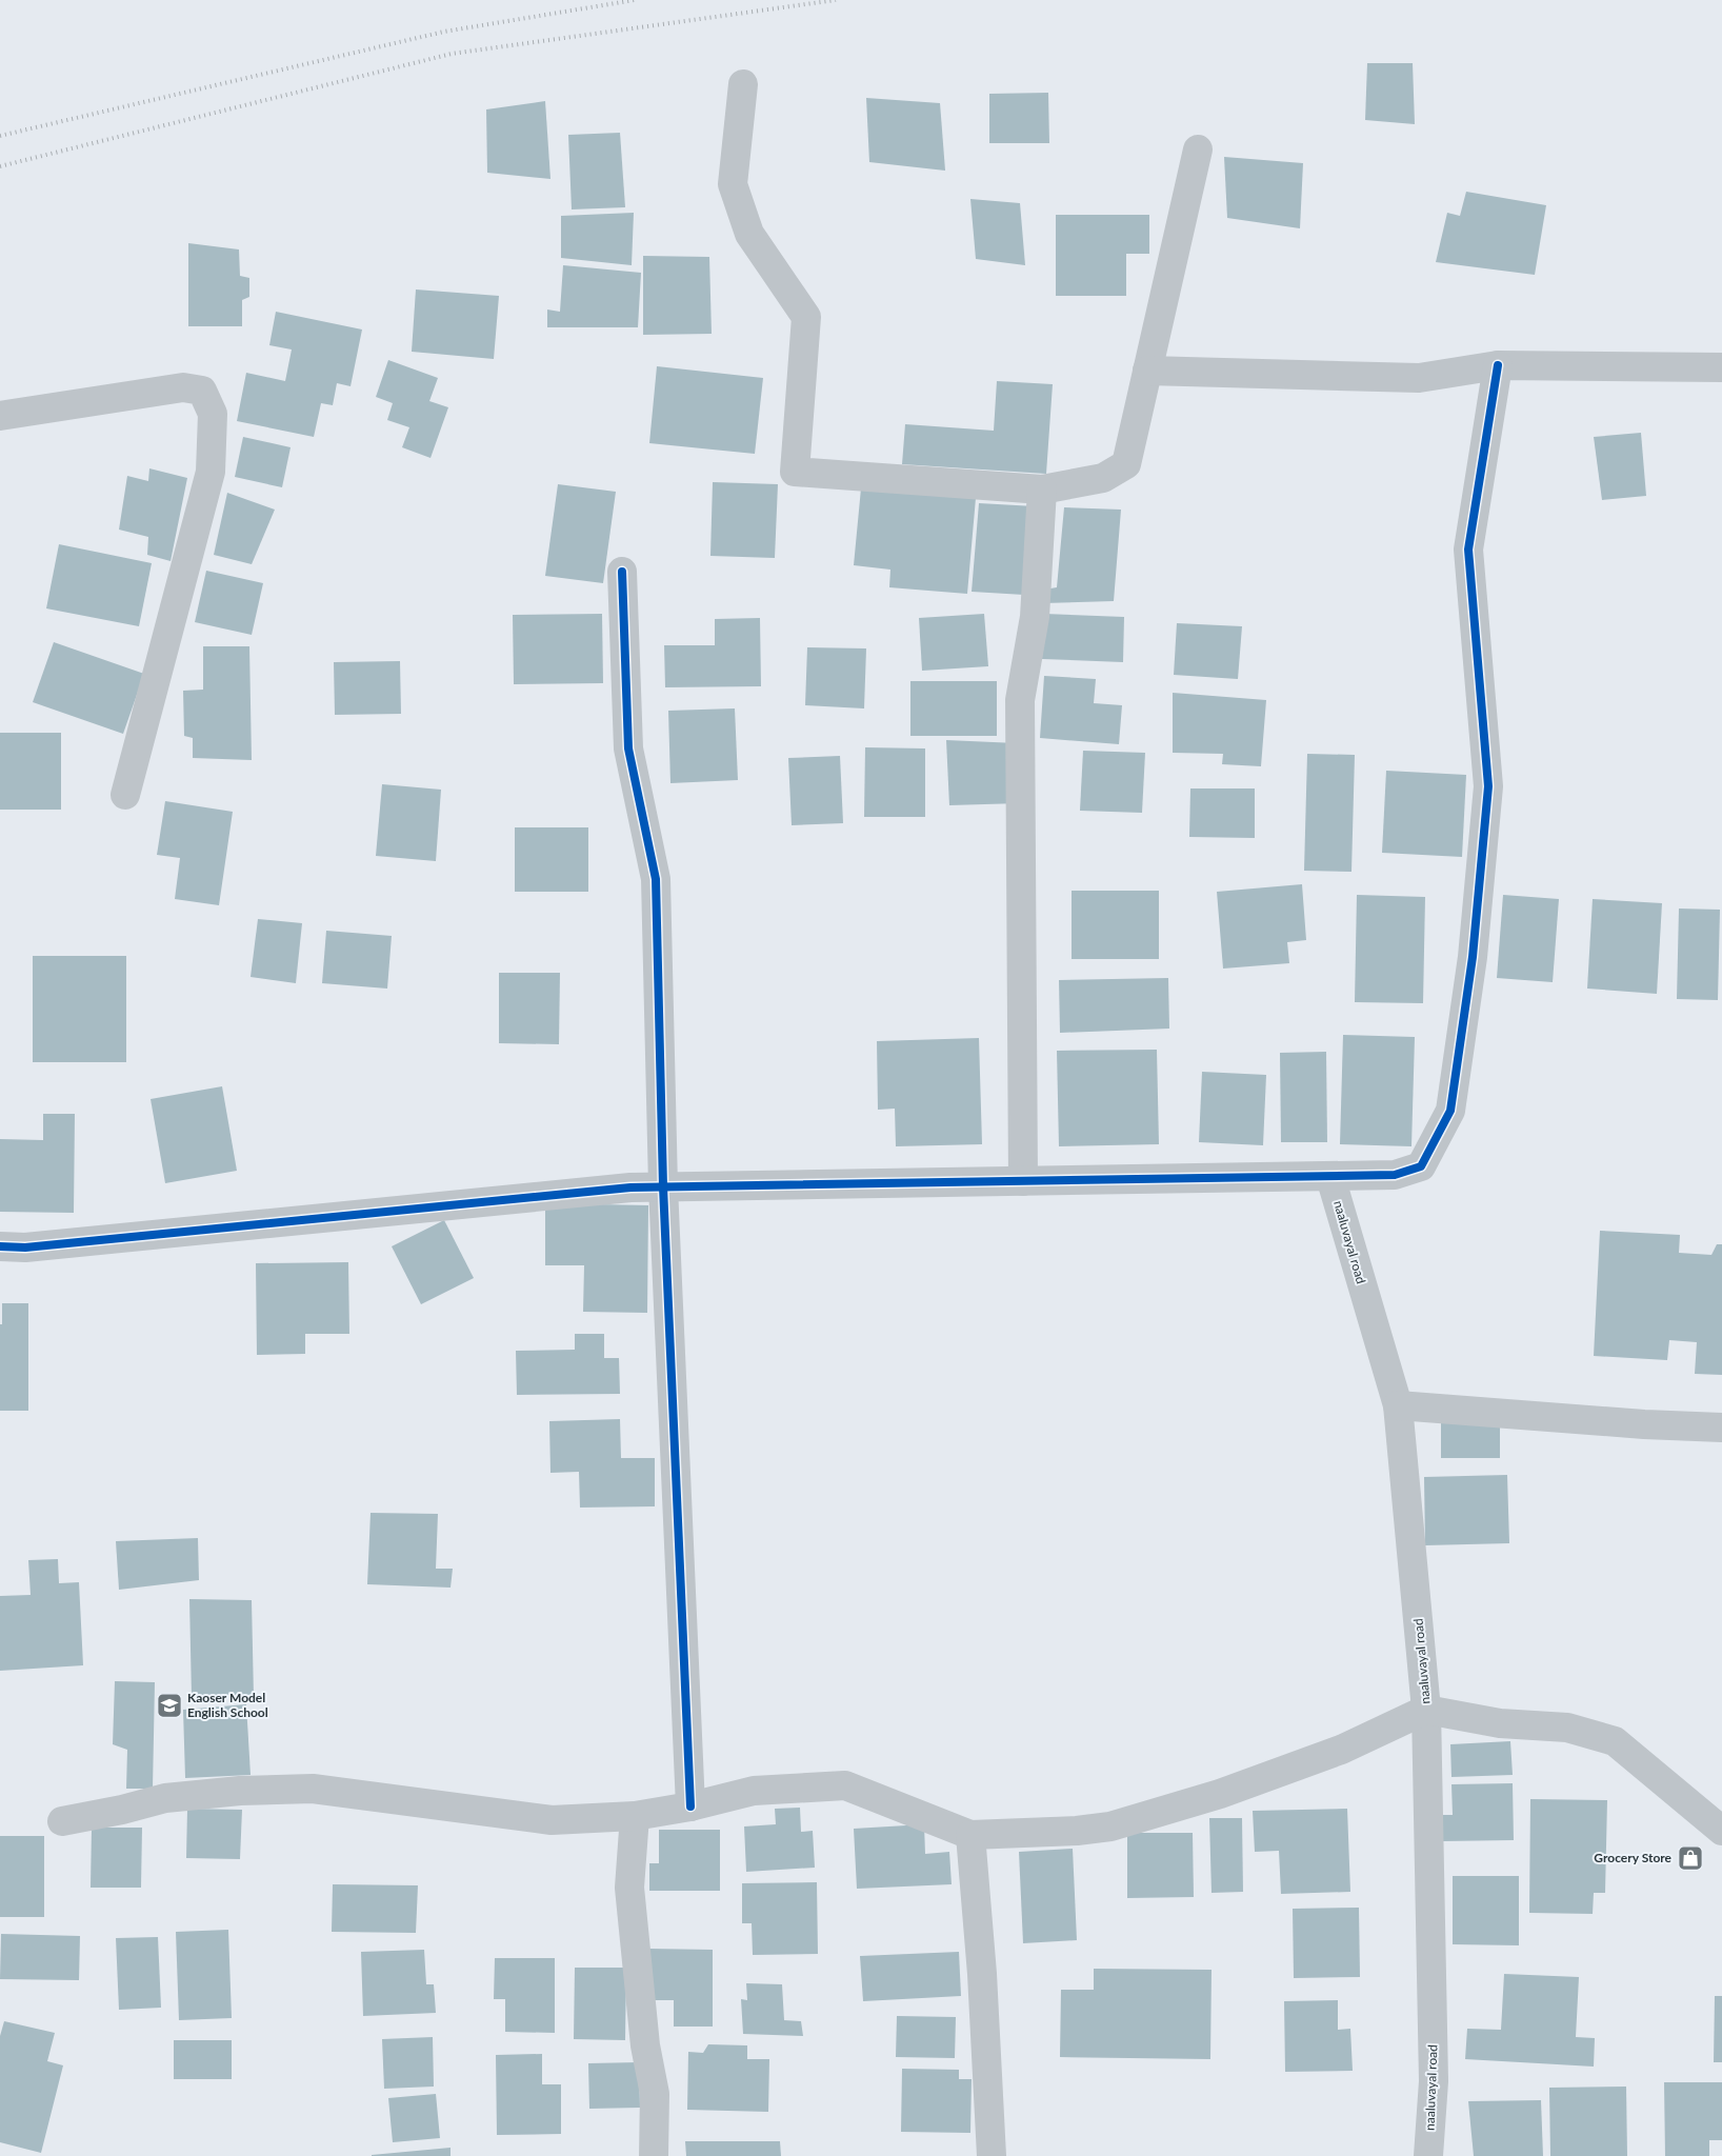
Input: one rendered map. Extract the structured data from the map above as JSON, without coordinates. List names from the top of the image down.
{
  "streets": {
    "street": ["naaluvayal road"]
  },
  "places": {
    "school or university": ["Kaoser Model English School"],
    "shop": ["Grocery Store"]
  }
}
